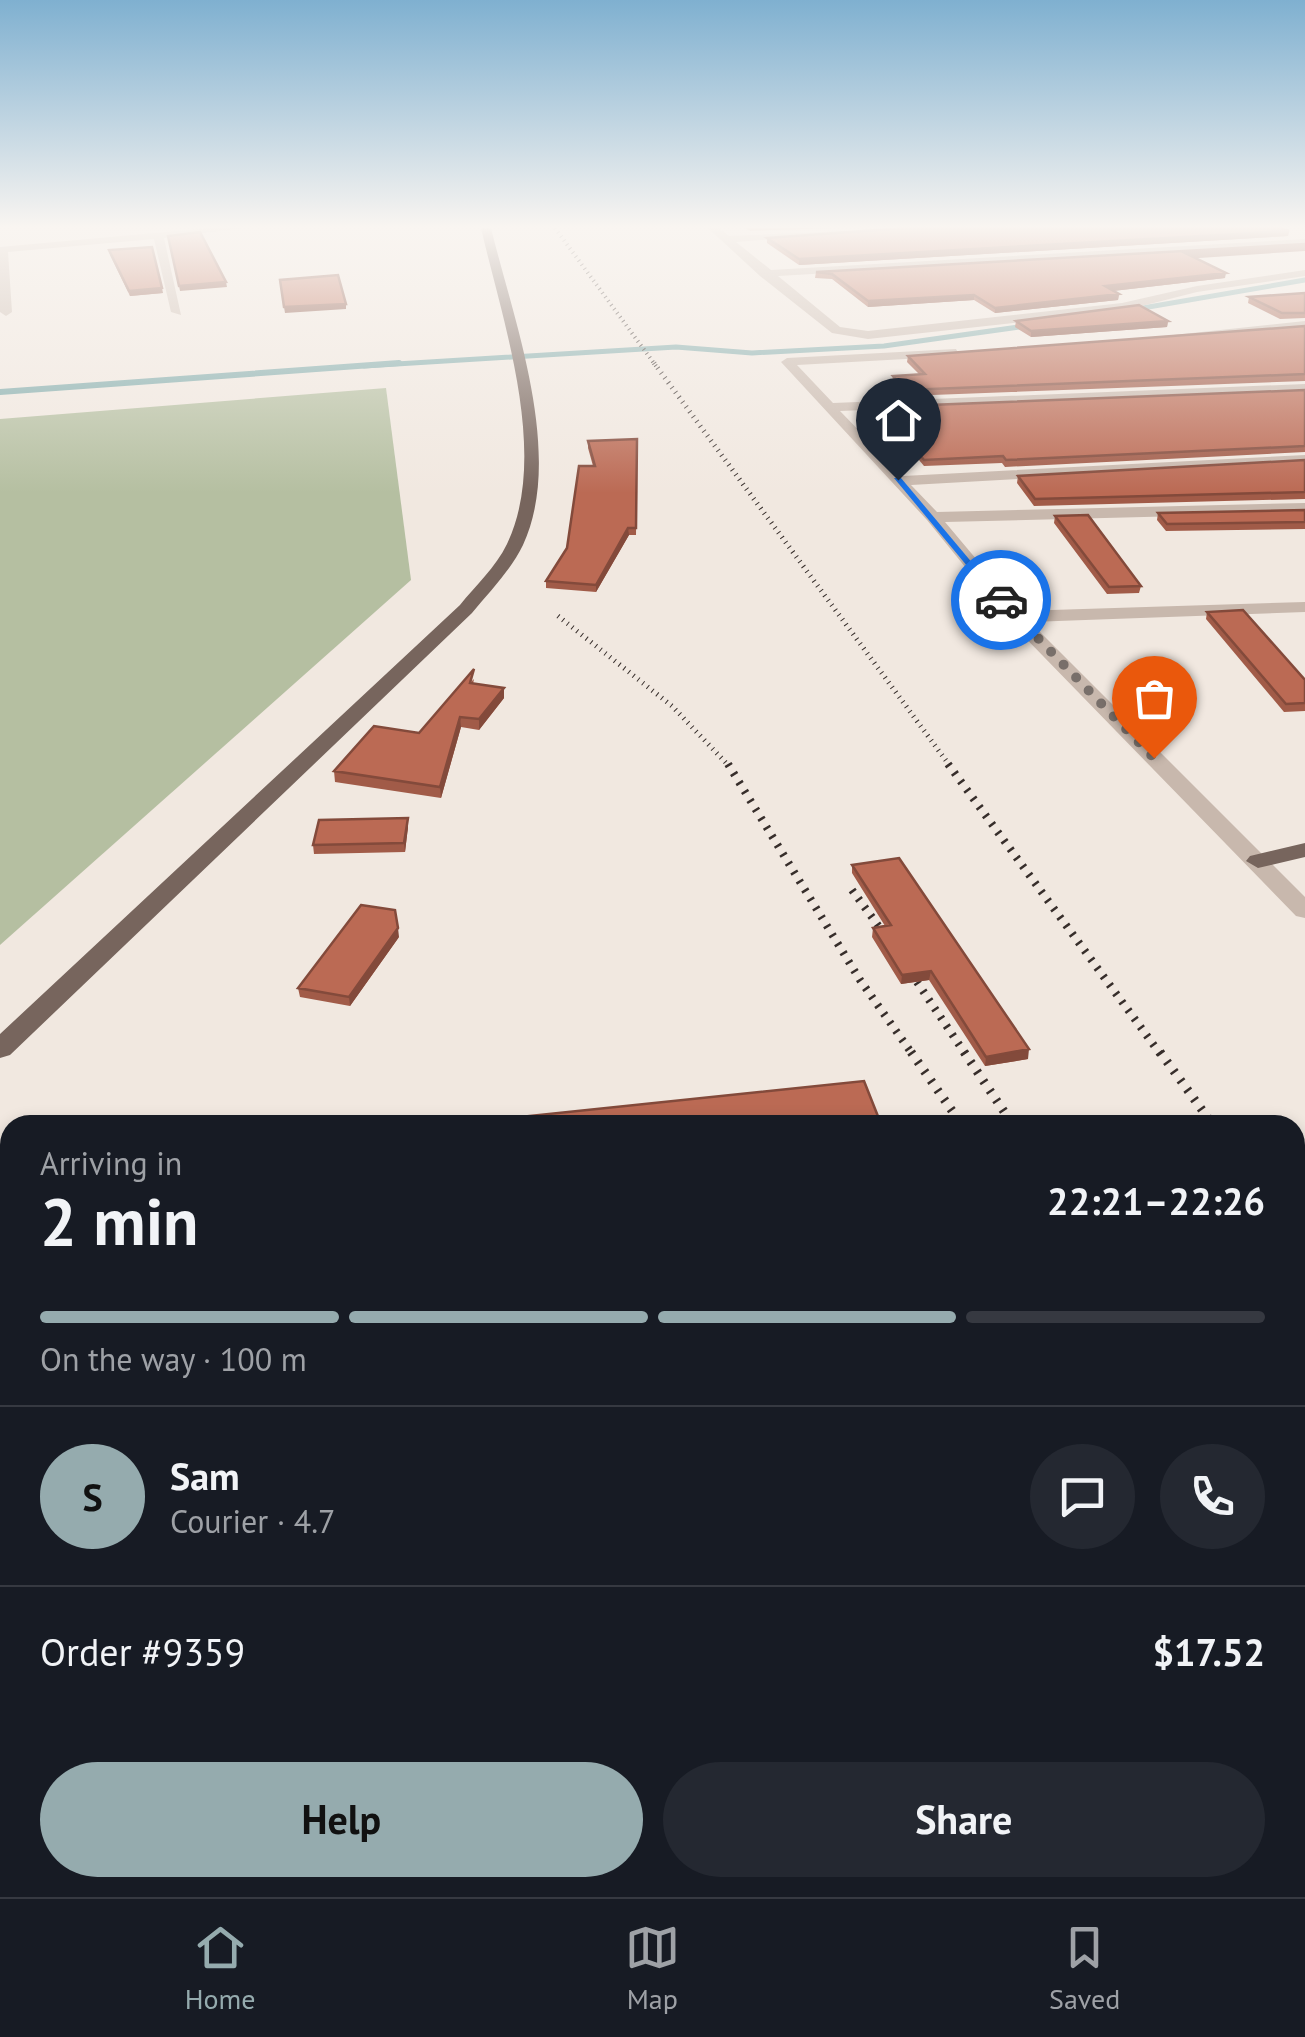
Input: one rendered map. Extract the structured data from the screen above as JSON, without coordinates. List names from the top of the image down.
{
  "page": {
    "heading": ["2 min", "Arriving in", "22:21–22:26"],
    "panel": [
      "Sam",
      "Courier · 4.7",
      "Order #9359",
      "$17.52"
    ],
    "bar": "On the way · 100 m",
    "round": "S",
    "buttons": ["Help", "Share"],
    "tabs": ["Home", "Map", "Saved"]
  }
}
